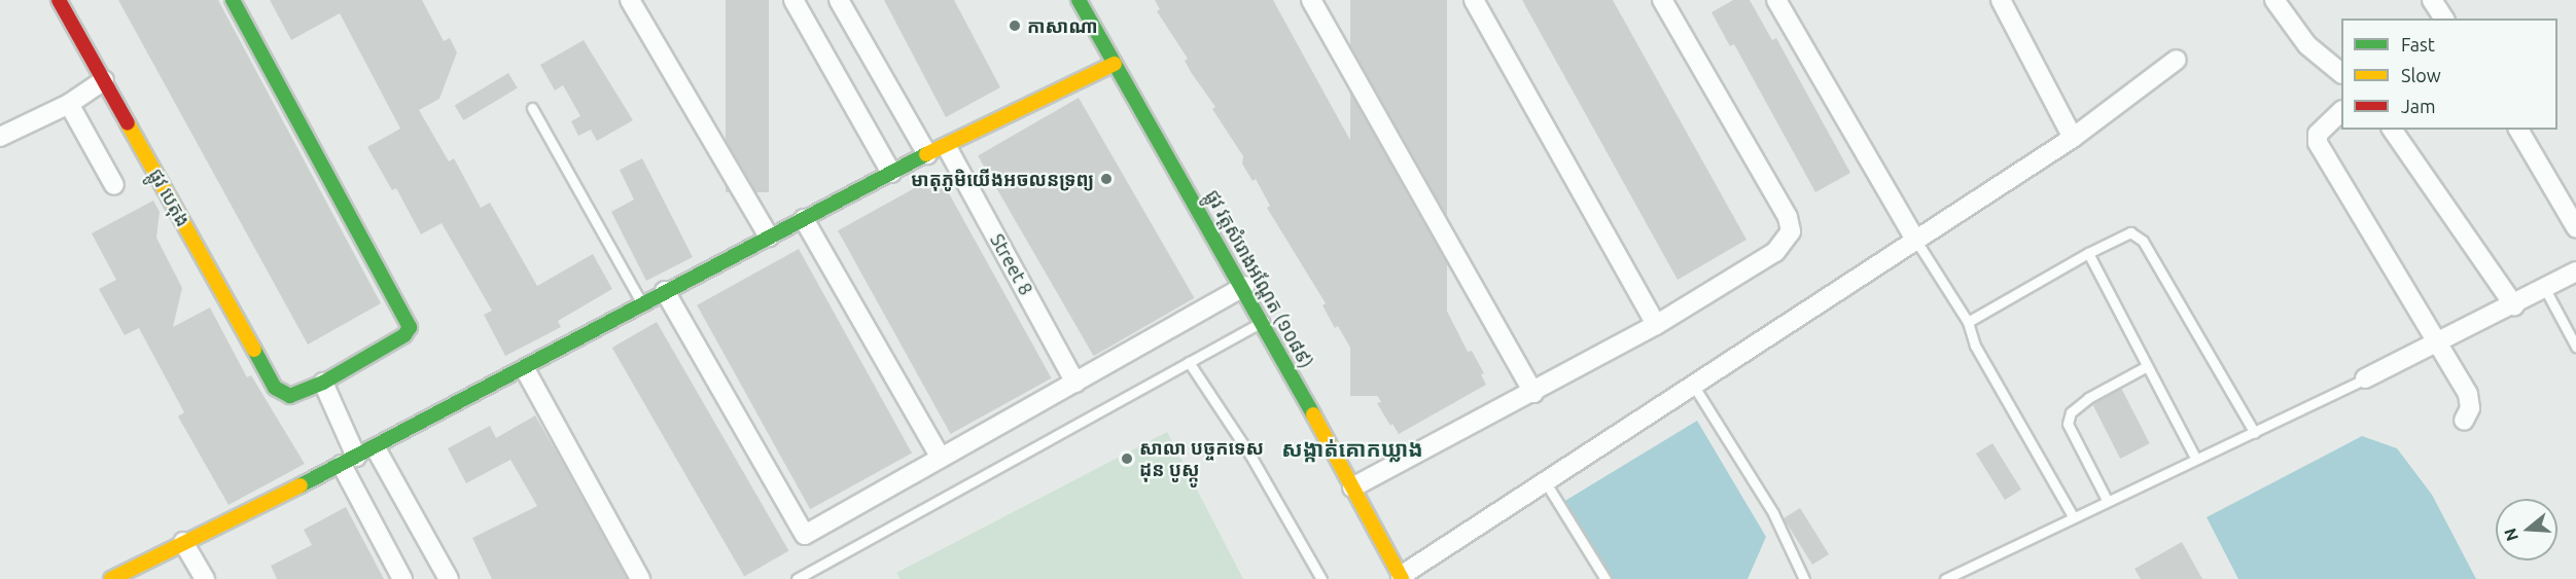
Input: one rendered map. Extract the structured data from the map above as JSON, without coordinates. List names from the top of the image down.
{
  "streets": {
    "street": ["ផ្លូវ បេតុង", "Street 8", "ផ្លូវ វត្តសំរោងអណ្ដែត (១០៨៩)"]
  },
  "districts": ["សង្កាត់គោកឃ្លាង"],
  "places": ["កាសាណា", "មាតុភូមិយើងអចលនទ្រព្យ", "សាលា បច្ចកទេស ដុន បូស្កូ"],
  "legend": ["Fast", "Slow", "Jam"],
  "north": "left"
}
